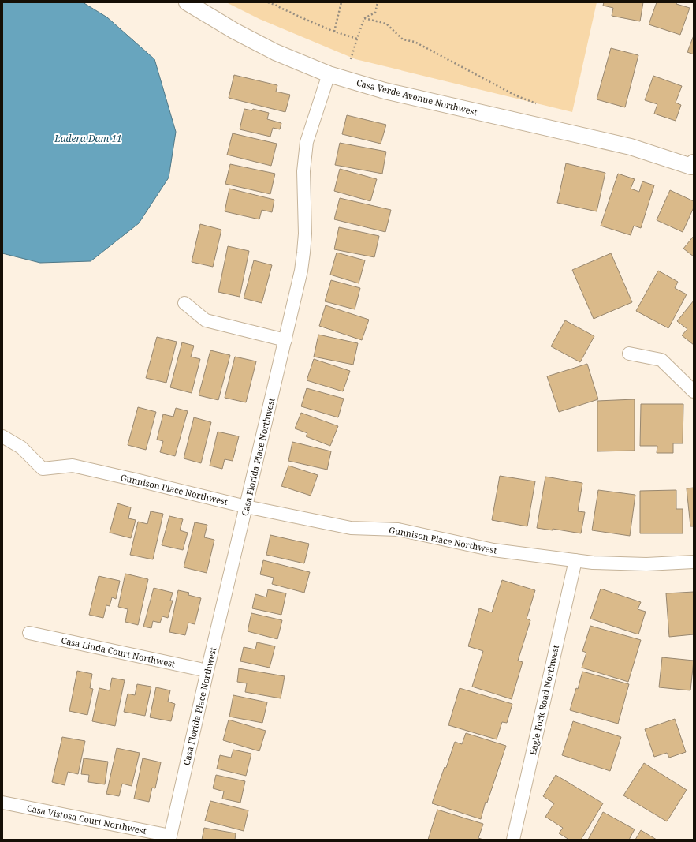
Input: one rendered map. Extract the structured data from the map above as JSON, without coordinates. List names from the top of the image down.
{
  "streets": {
    "street": [
      "Casa Verde Avenue Northwest",
      "Casa Florida Place Northwest",
      "Gunnison Place Northwest",
      "Casa Linda Court Northwest",
      "Eagle Fork Road Northwest",
      "Casa Vistosa Court Northwest"
    ]
  },
  "crossings": [
    ["Casa Verde Avenue Northwest", "Casa Florida Place Northwest"],
    ["Casa Florida Place Northwest", "Gunnison Place Northwest"],
    ["Casa Florida Place Northwest", "Casa Linda Court Northwest"],
    ["Casa Florida Place Northwest", "Casa Vistosa Court Northwest"],
    ["Gunnison Place Northwest", "Eagle Fork Road Northwest"]
  ],
  "water": ["Ladera Dam 11"]
}
